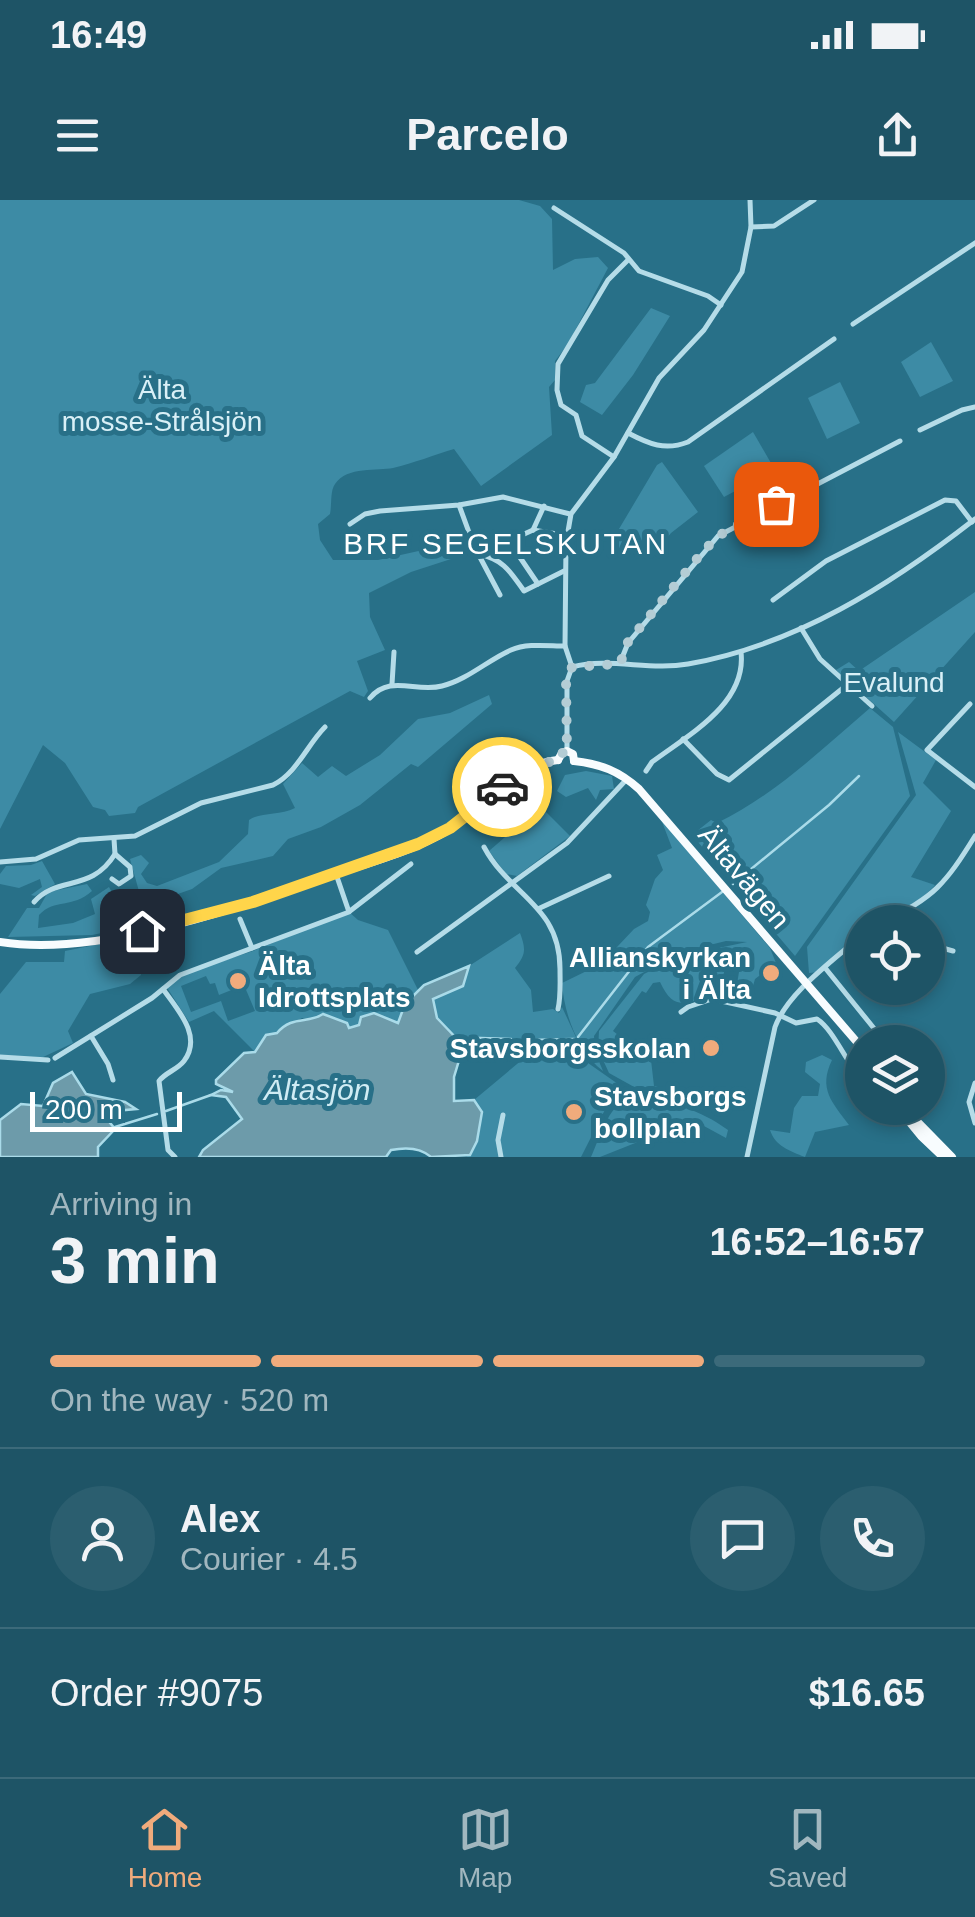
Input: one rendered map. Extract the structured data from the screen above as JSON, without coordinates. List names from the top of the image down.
{
  "streets": {
    "main road": ["Ältavägen"]
  },
  "districts": ["BRF SEGELSKUTAN"],
  "water": ["Ältasjön"],
  "parks": ["Älta mosse-Strålsjön", "Evalund"],
  "places": [
    "Allianskyrkan i Älta",
    "Älta Idrottsplats",
    "Stavsborgsskolan",
    "Stavsborgs bollplan"
  ],
  "scale_bar": "200 m",
  "page": {
    "status": "16:49",
    "header": "Parcelo",
    "scale": "200 m",
    "heading": ["3 min", "Arriving in", "16:52–16:57"],
    "panel": [
      "Alex",
      "Courier · 4.5",
      "Order #9075",
      "$16.65"
    ],
    "bar": "On the way · 520 m",
    "tabs": ["Home", "Map", "Saved"]
  }
}
